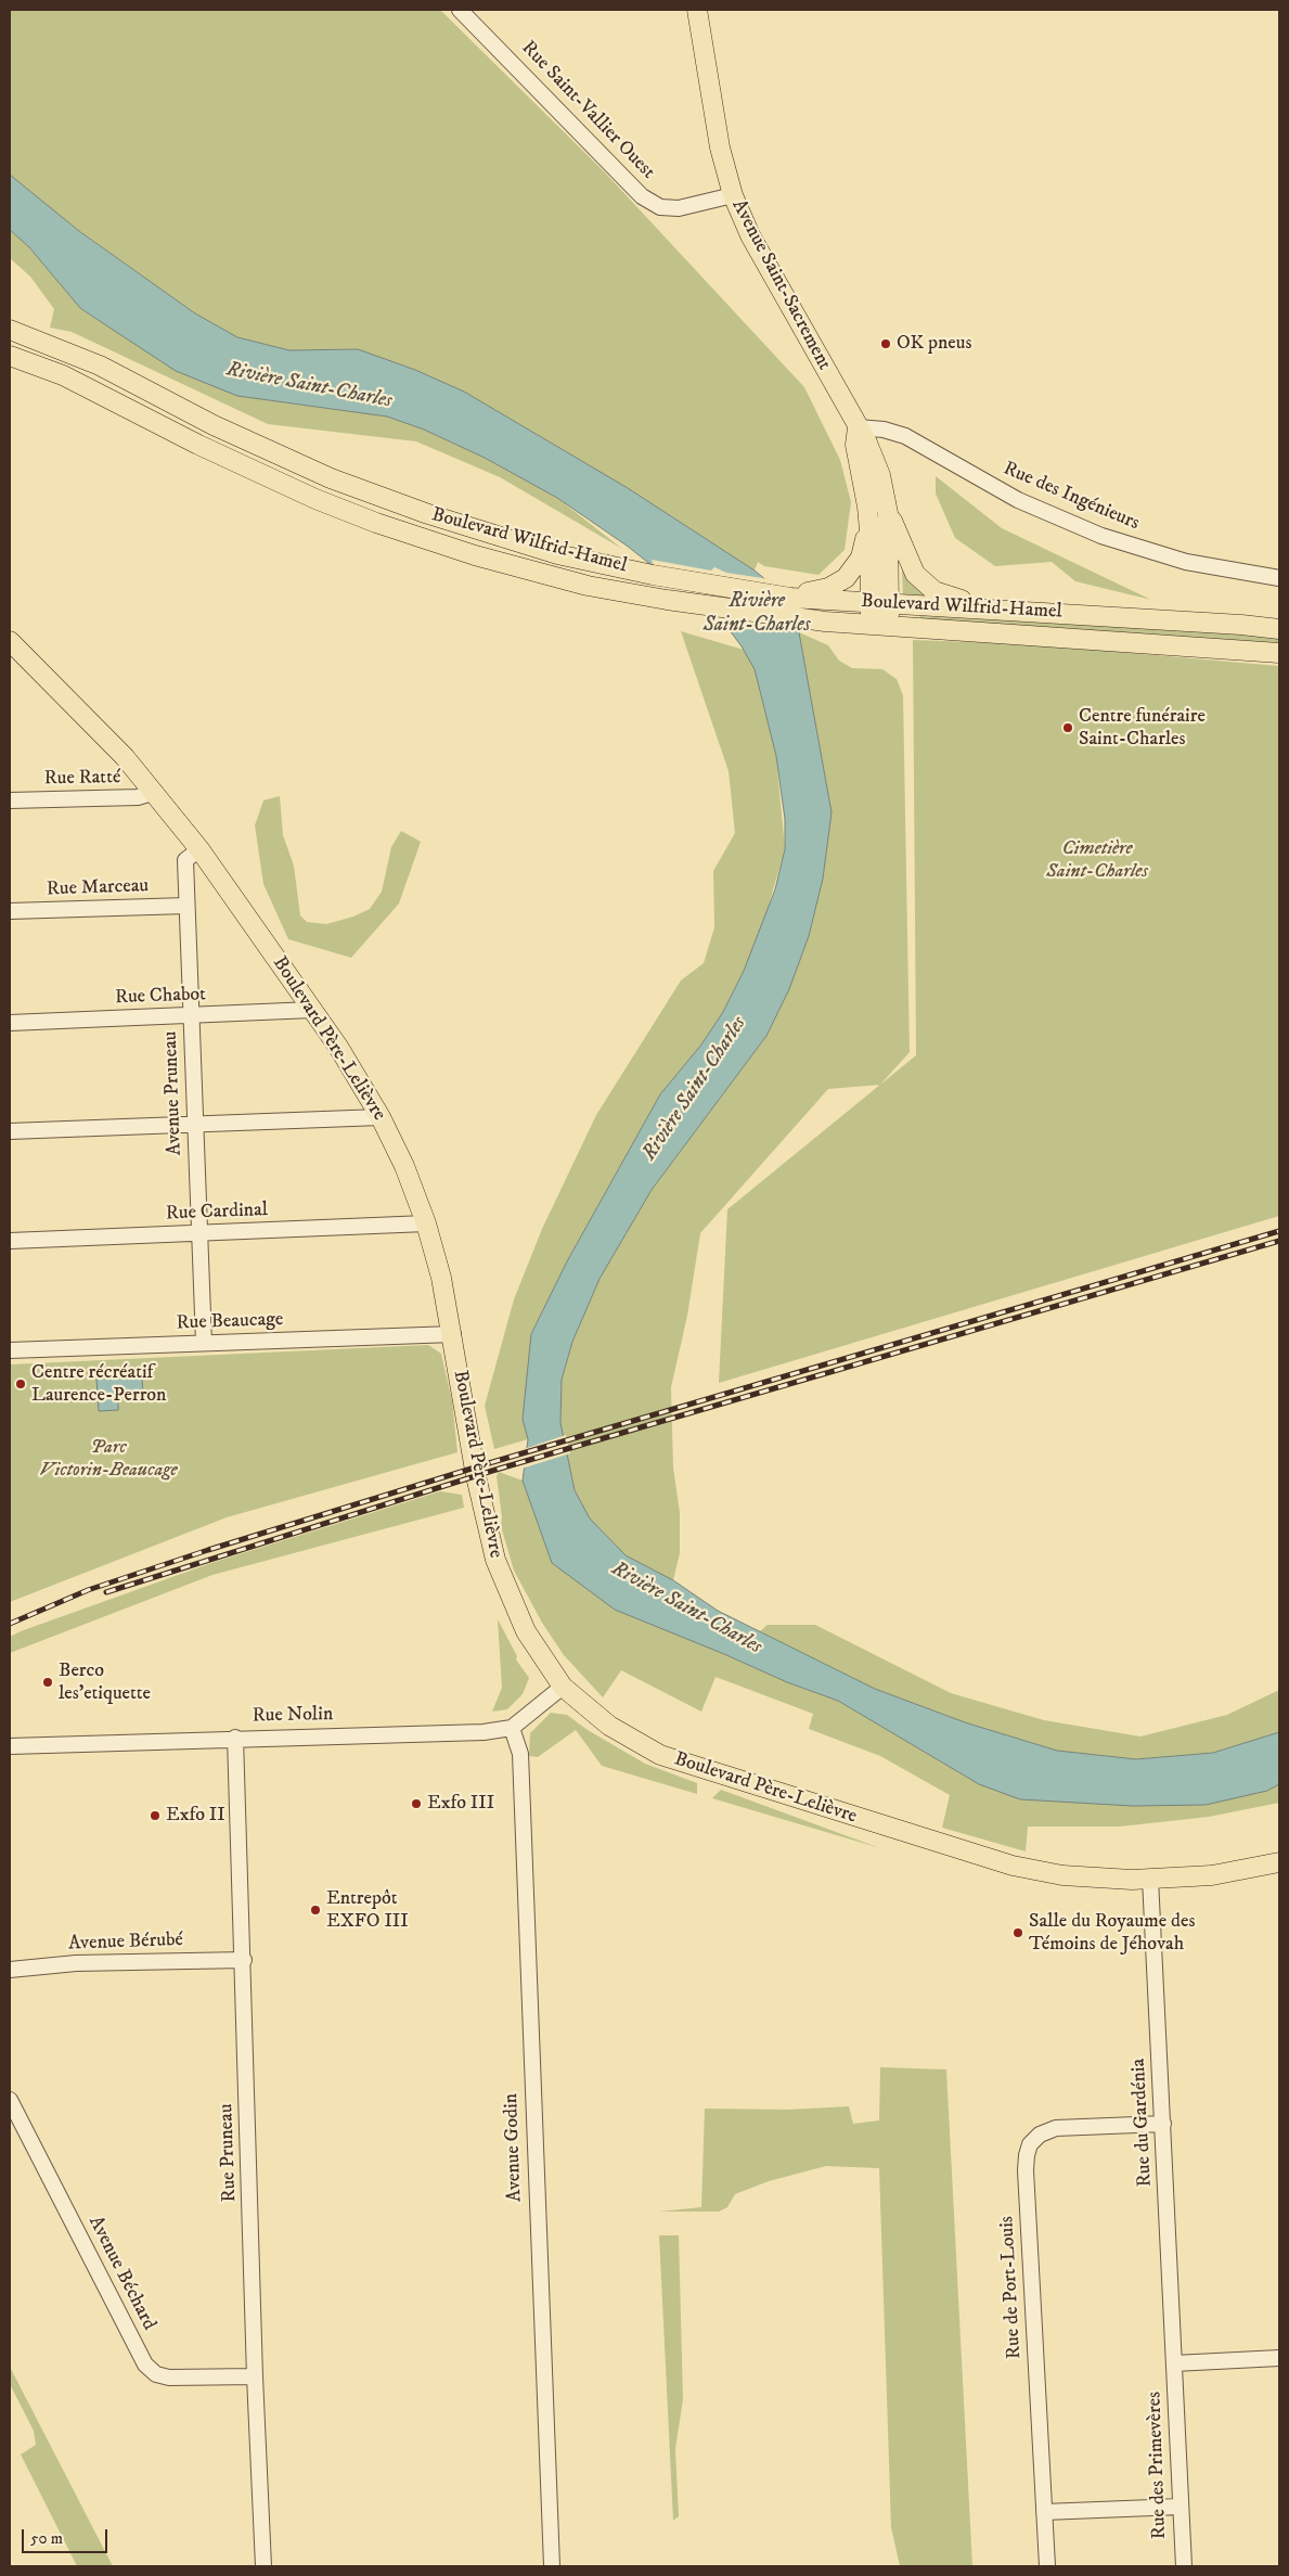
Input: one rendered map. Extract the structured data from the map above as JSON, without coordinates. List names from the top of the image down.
{
  "streets": {
    "main road": ["Avenue Saint-Sacrement", "Boulevard Wilfrid-Hamel", "Boulevard Père-Lelièvre"],
    "street": [
      "Rue Saint-Vallier Ouest",
      "Rue des Ingénieurs",
      "Rue Ratté",
      "Rue Marceau",
      "Rue Chabot",
      "Avenue Pruneau",
      "Rue Cardinal",
      "Rue Beaucage",
      "Rue Nolin",
      "Avenue Bérubé",
      "Rue du Gardénia",
      "Avenue Godin",
      "Rue Pruneau",
      "Avenue Béchard",
      "Rue de Port-Louis",
      "Rue des Primevères"
    ]
  },
  "crossings": [
    ["Rue Saint-Vallier Ouest", "Avenue Saint-Sacrement"],
    ["Avenue Saint-Sacrement", "Rue des Ingénieurs"],
    ["Avenue Saint-Sacrement", "Boulevard Wilfrid-Hamel"],
    ["Rue Ratté", "Boulevard Père-Lelièvre"],
    ["Rue Marceau", "Avenue Pruneau"],
    ["Rue Chabot", "Boulevard Père-Lelièvre"],
    ["Rue Chabot", "Avenue Pruneau"],
    ["Boulevard Père-Lelièvre", "Avenue Pruneau"],
    ["Boulevard Père-Lelièvre", "Rue Cardinal"],
    ["Boulevard Père-Lelièvre", "Rue Beaucage"],
    ["Boulevard Père-Lelièvre", "Rue du Gardénia"],
    ["Avenue Pruneau", "Rue Cardinal"],
    ["Avenue Pruneau", "Rue Beaucage"],
    ["Rue Nolin", "Avenue Godin"],
    ["Rue Nolin", "Rue Pruneau"],
    ["Avenue Bérubé", "Rue Pruneau"],
    ["Rue du Gardénia", "Rue de Port-Louis"],
    ["Rue du Gardénia", "Rue des Primevères"],
    ["Rue Pruneau", "Avenue Béchard"]
  ],
  "water": ["Rivière Saint-Charles"],
  "parks": ["Cimetière Saint-Charles", "Parc Victorin-Beaucage"],
  "places": [
    "OK pneus",
    "Centre funéraire Saint-Charles",
    "Centre récréatif Laurence-Perron",
    "Berco les'etiquette",
    "Exfo III",
    "Exfo II",
    "Entrepôt EXFO III",
    "Salle du Royaume des Témoins de Jéhovah"
  ],
  "scale_bar": "50 m"
}
